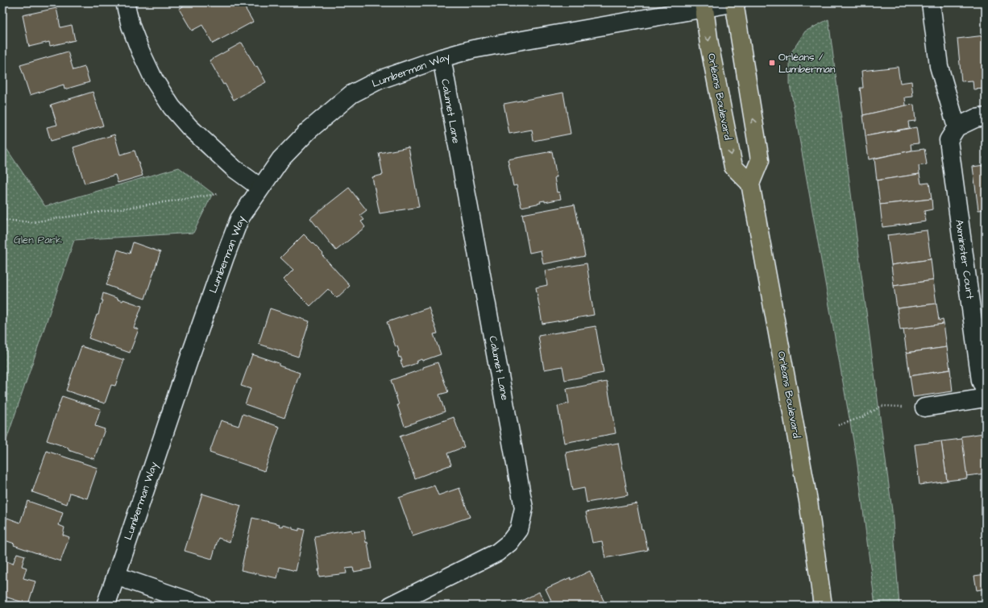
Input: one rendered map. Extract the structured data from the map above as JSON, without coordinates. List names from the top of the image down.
{
  "streets": {
    "main road": ["Orléans Boulevard"],
    "street": ["Lumberman Way", "Calumet Lane", "Axminster Court"]
  },
  "crossings": [
    ["Lumberman Way", "Orléans Boulevard"],
    ["Lumberman Way", "Calumet Lane"]
  ],
  "parks": ["Glen Park"],
  "places": {
    "transit": ["Orléans / Lumberman"]
  }
}
